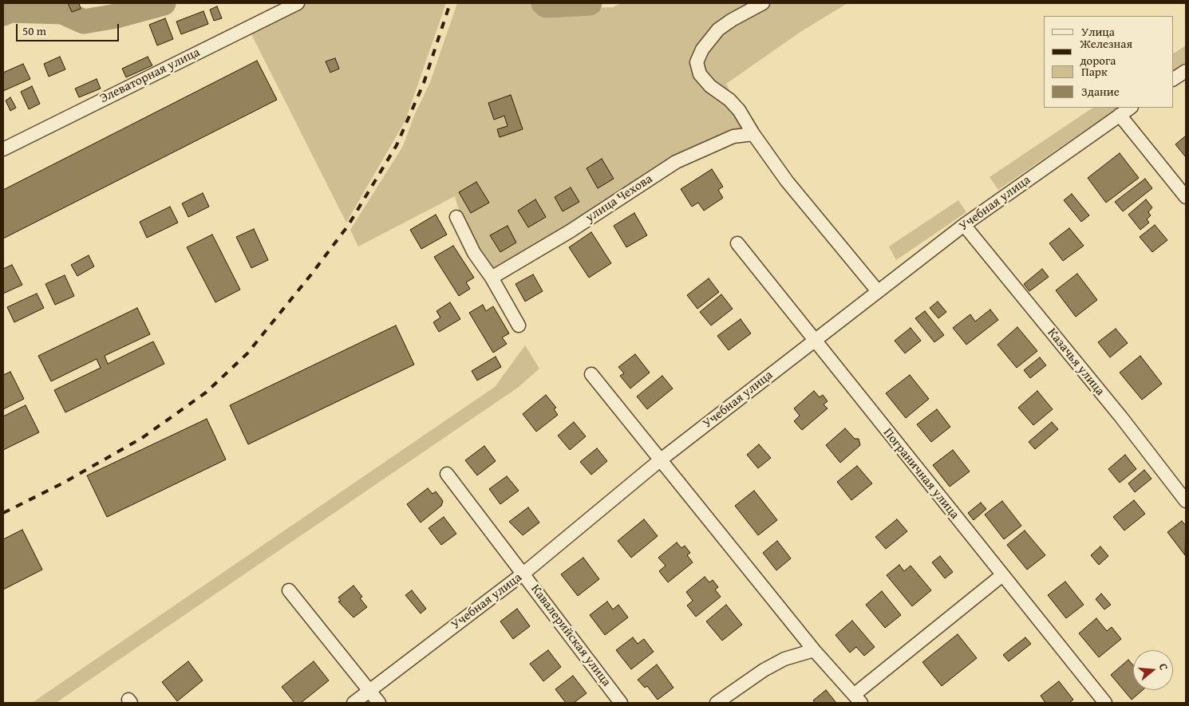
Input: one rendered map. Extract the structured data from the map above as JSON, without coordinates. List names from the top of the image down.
{
  "streets": {
    "street": [
      "Элеваторная улица",
      "улица Чехова",
      "Учебная улица",
      "Казачья улица",
      "Пограничная улица",
      "Кавалерийская улица"
    ]
  },
  "crossings": [
    ["Учебная улица", "Казачья улица"],
    ["Учебная улица", "Пограничная улица"],
    ["Учебная улица", "Кавалерийская улица"]
  ],
  "legend": [
    "Улица",
    "Железная дорога",
    "Парк",
    "Здание"
  ],
  "scale_bar": "50 m",
  "north": "right"
}
